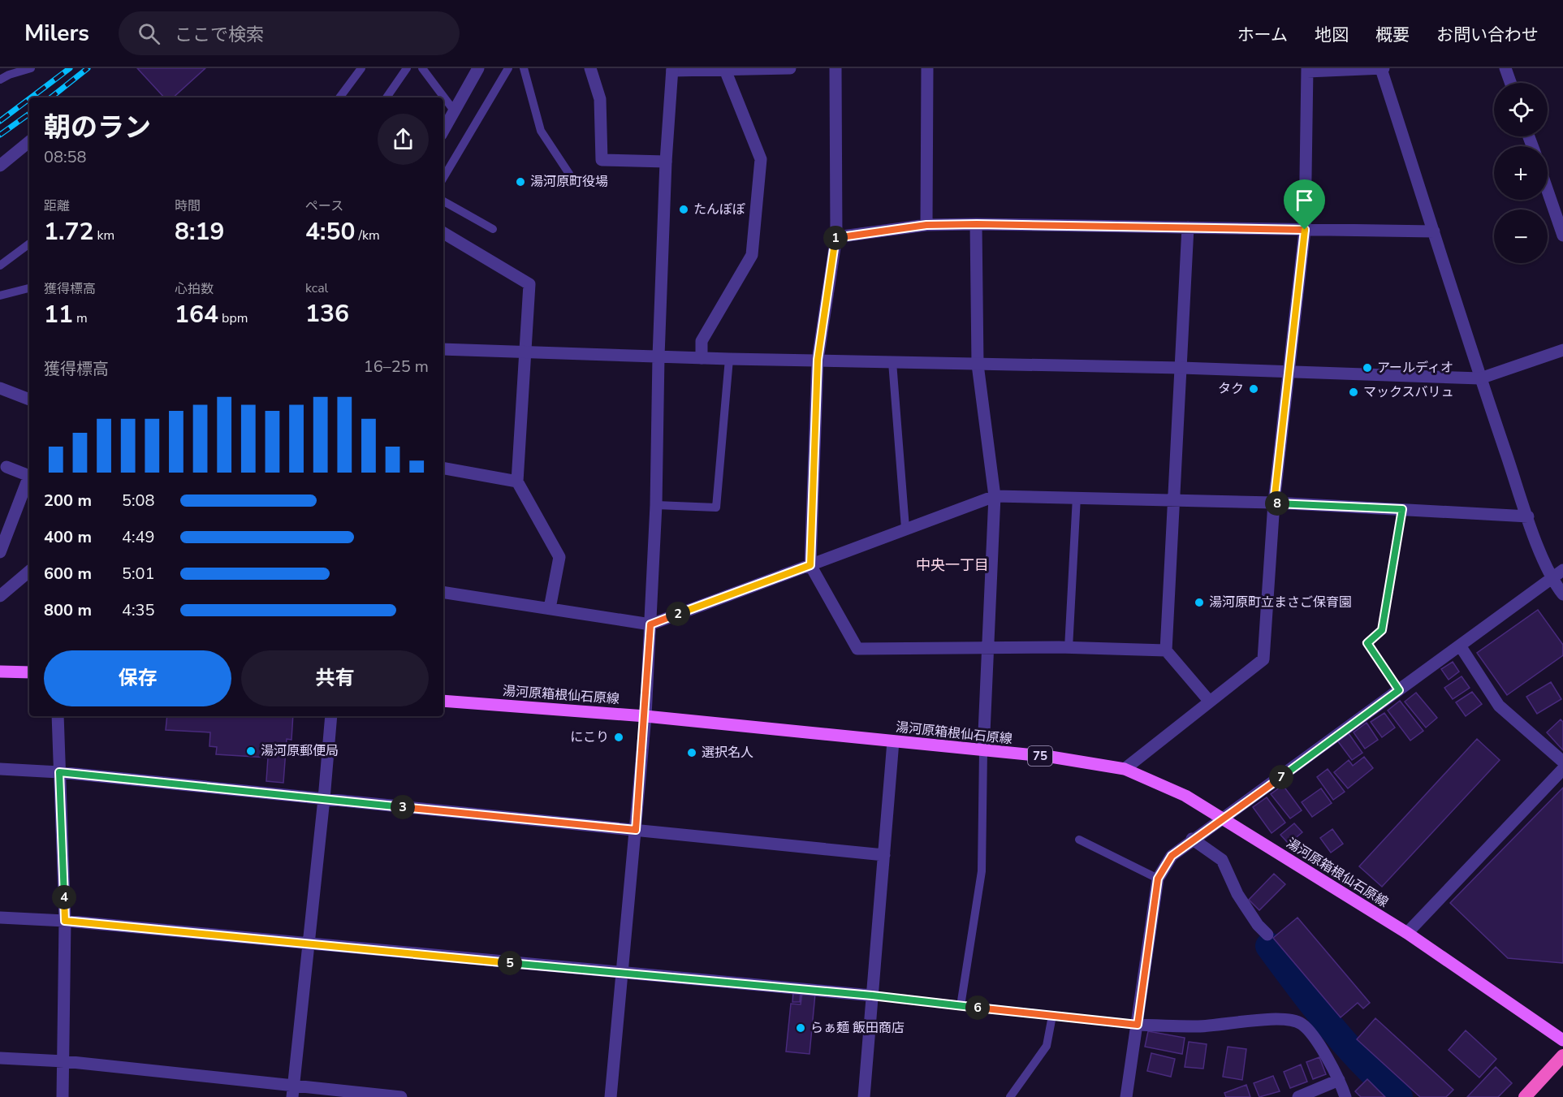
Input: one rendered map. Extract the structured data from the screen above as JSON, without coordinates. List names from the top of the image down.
{
  "streets": {
    "main road": ["湯河原箱根仙石原線", "75"]
  },
  "districts": ["中央一丁目"],
  "places": [
    "湯河原町役場",
    "たんぽぽ",
    "アールディオ",
    "タク",
    "マックスバリュ",
    "湯河原町立まさご保育園",
    "にこり",
    "湯河原郵便局",
    "選択名人",
    "らぁ麺 飯田商店"
  ],
  "page": {
    "header": "Milers",
    "search": "ここで検索",
    "nav": [
      "ホーム",
      "地図",
      "概要",
      "お問い合わせ"
    ],
    "map_buttons": ["+", "−"],
    "heading": ["朝のラン", "08:58"],
    "stats": [
      ["距離", "1.72 km"],
      ["時間", "8:19"],
      ["ペース", "4:50 /km"],
      ["獲得標高", "11 m"],
      ["心拍数", "164 bpm"],
      ["kcal", "136"]
    ],
    "pins": [
      "1",
      "8",
      "2",
      "7",
      "3",
      "4",
      "5",
      "6"
    ],
    "chart": ["獲得標高", "16–25 m"],
    "list": [
      {
        "name": "200 m",
        "note": "5:08"
      },
      {
        "name": "400 m",
        "note": "4:49"
      },
      {
        "name": "600 m",
        "note": "5:01"
      },
      {
        "name": "800 m",
        "note": "4:35"
      }
    ],
    "buttons": ["保存", "共有"]
  }
}
